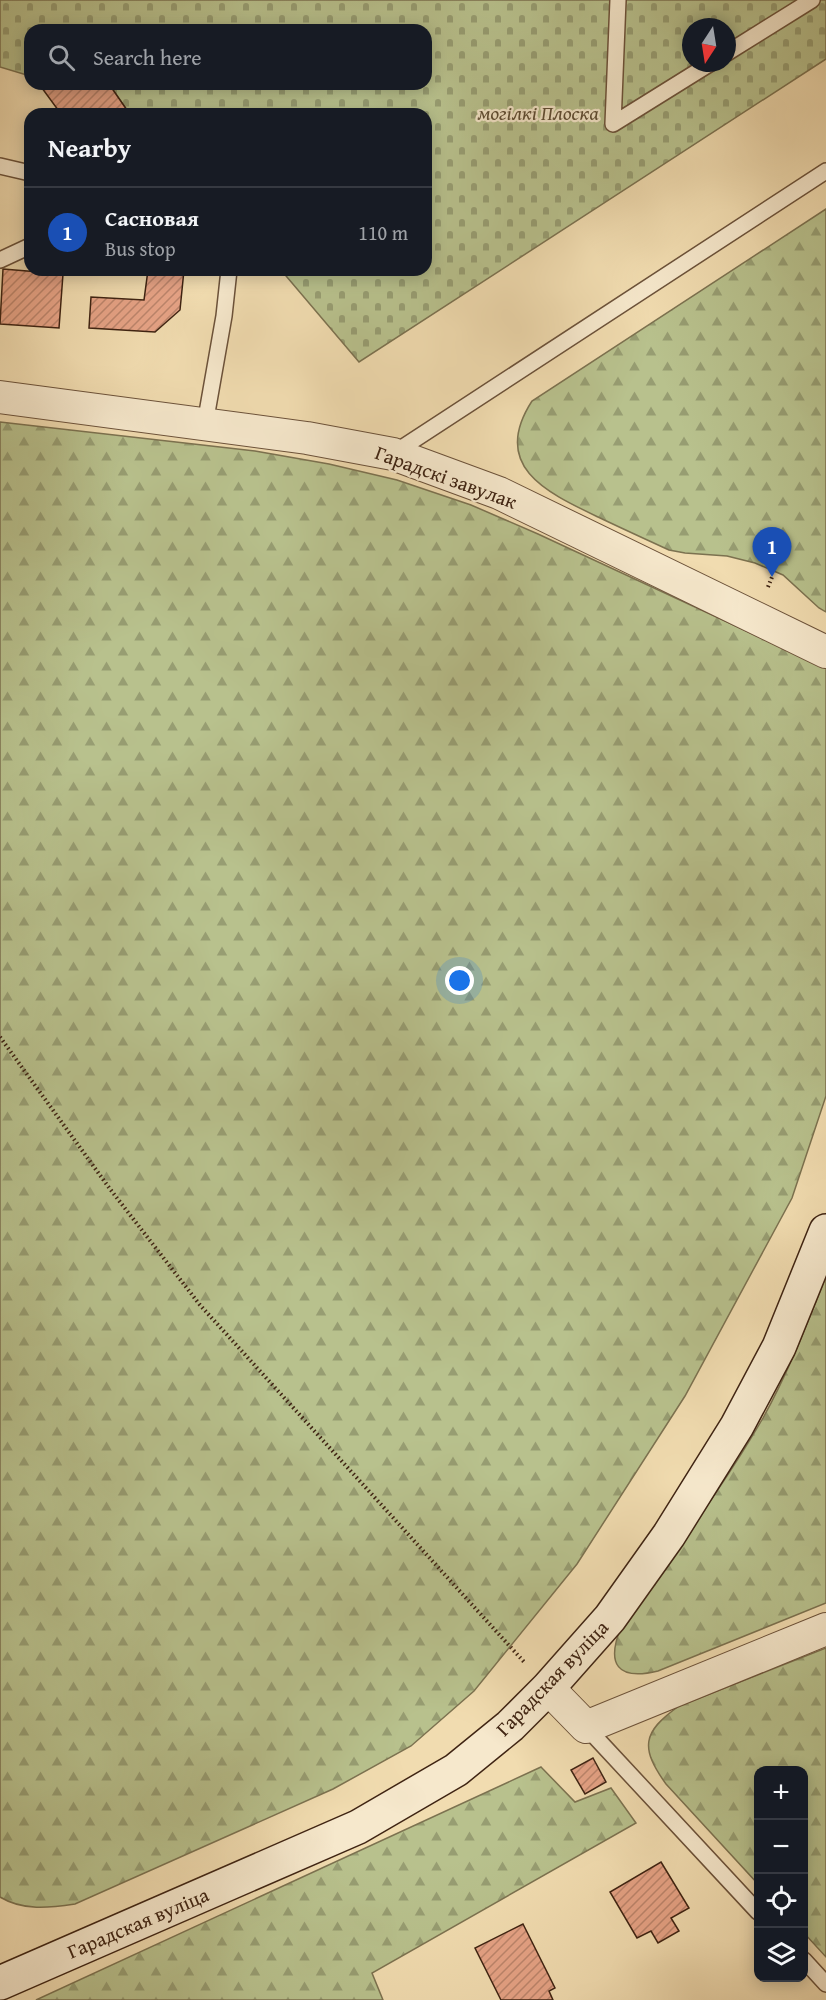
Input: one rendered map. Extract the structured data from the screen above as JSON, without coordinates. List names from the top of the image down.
{
  "streets": {
    "main road": ["Гарадская вуліца"],
    "street": ["Гарадскі завулак"]
  },
  "parks": ["могілкі Плоска"],
  "north": "bottom",
  "page": {
    "search": "Search here",
    "heading": "Nearby",
    "list": [
      {
        "mark": "1",
        "name": "Сасновая",
        "note": "Bus stop",
        "value": "110 m"
      }
    ],
    "pins": "1",
    "map_buttons": ["+", "−"]
  }
}
